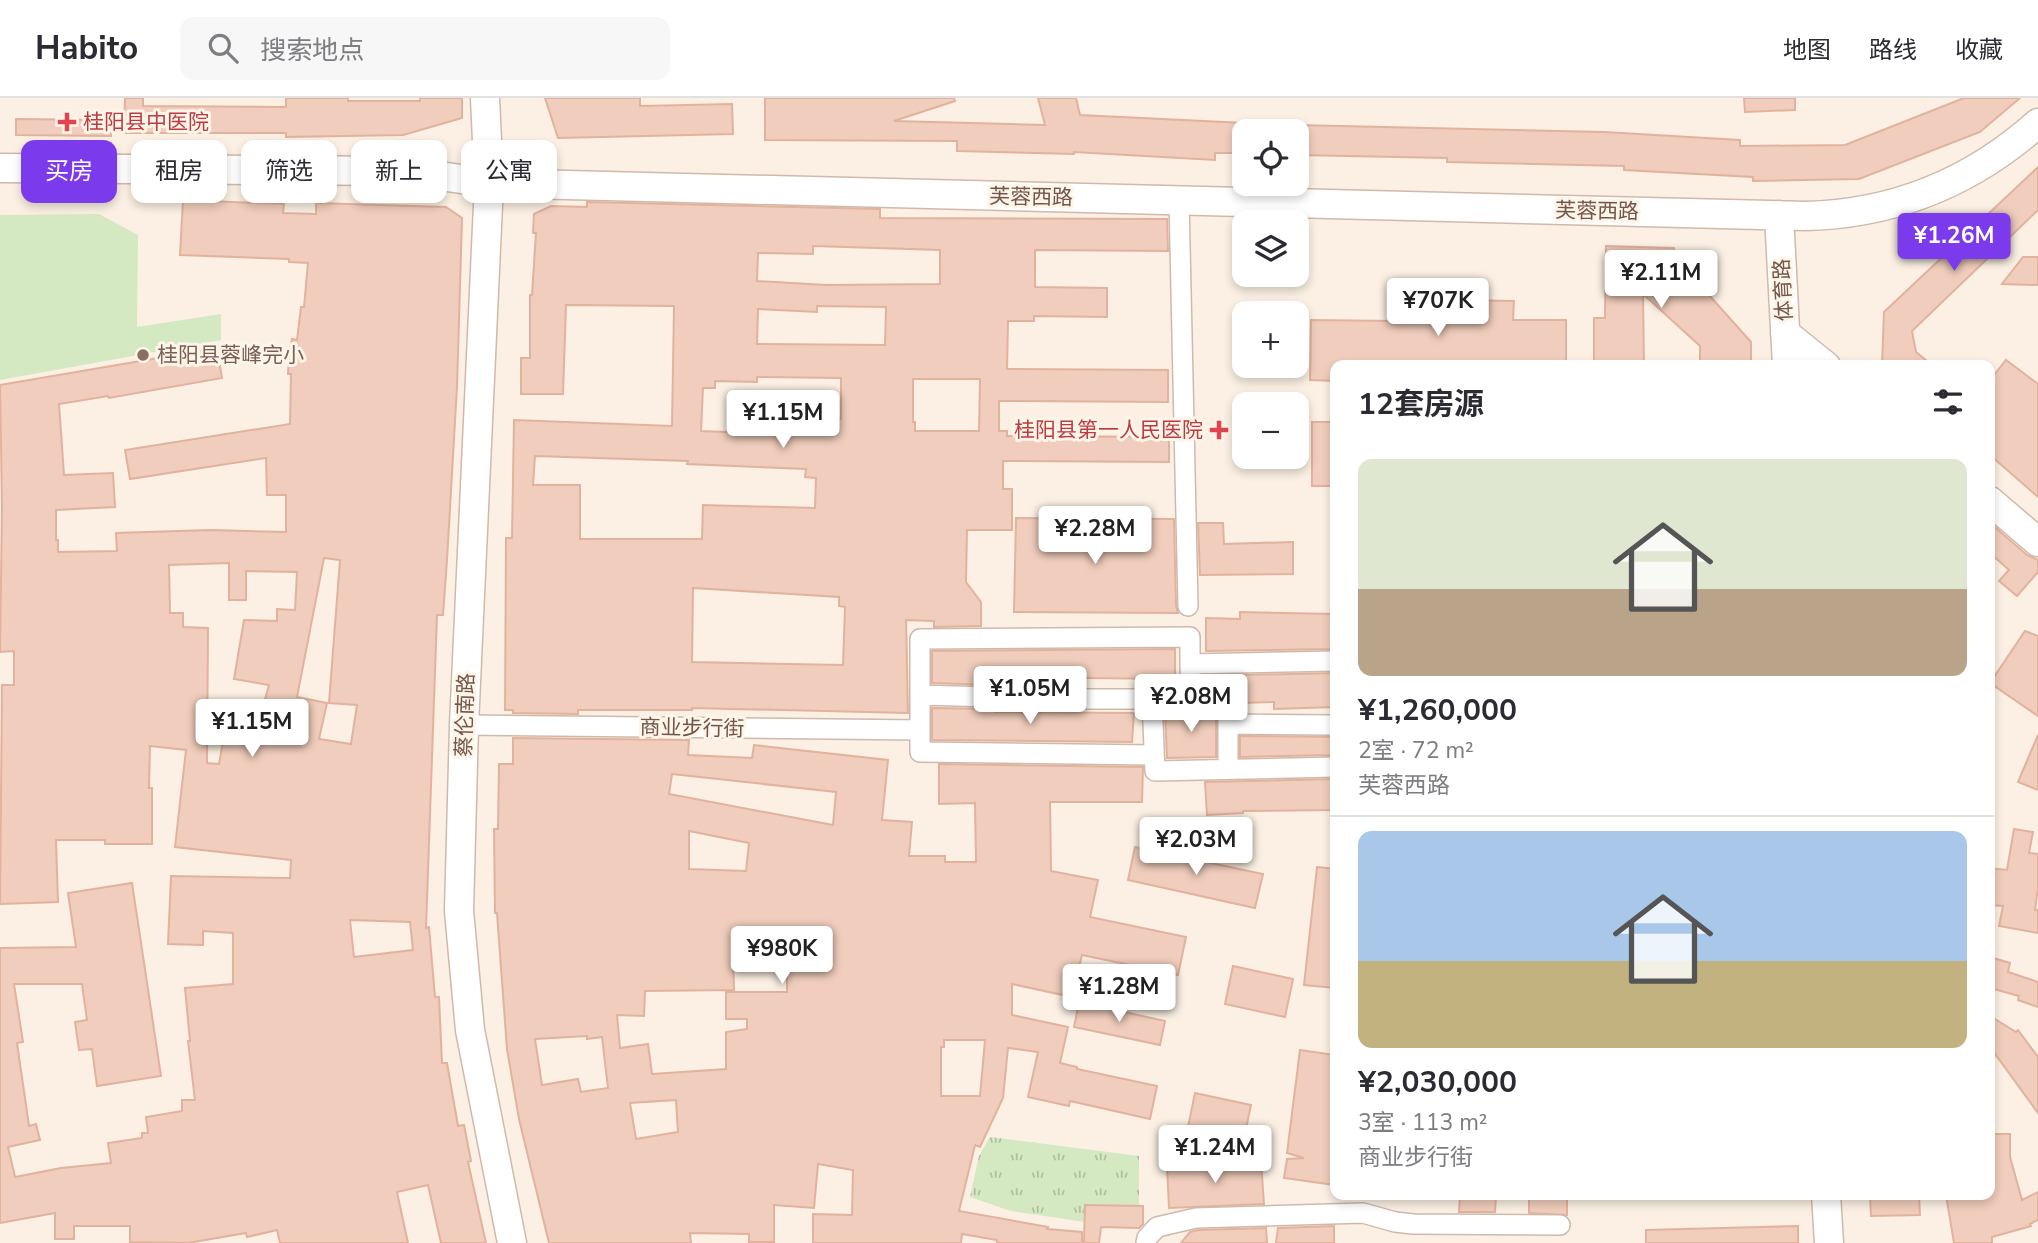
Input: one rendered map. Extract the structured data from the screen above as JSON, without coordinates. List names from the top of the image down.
{
  "streets": {
    "street": [
      "芙蓉西路",
      "体育路",
      "蔡伦南路",
      "商业步行街"
    ]
  },
  "crossings": [
    ["芙蓉西路", "体育路"],
    ["蔡伦南路", "商业步行街"]
  ],
  "places": {
    "health": ["桂阳县中医院", "桂阳县第一人民医院"],
    "other": ["桂阳县蓉峰完小"]
  },
  "page": {
    "header": "Habito",
    "search": "搜索地点",
    "nav": ["地图", "路线", "收藏"],
    "map_buttons": ["+", "−"],
    "chip": [
      "买房",
      "租房",
      "筛选",
      "新上",
      "公寓"
    ],
    "price": [
      "¥1.26M",
      "¥2.11M",
      "¥707K",
      "¥1.15M",
      "¥2.28M",
      "¥1.05M",
      "¥2.08M",
      "¥1.15M",
      "¥2.03M",
      "¥980K",
      "¥1.28M",
      "¥1.24M"
    ],
    "heading": "12套房源",
    "list": [
      {
        "name": "¥1,260,000",
        "note": "2室 · 72 m² · 芙蓉西路"
      },
      {
        "name": "¥2,030,000",
        "note": "3室 · 113 m² · 商业步行街"
      }
    ]
  }
}
